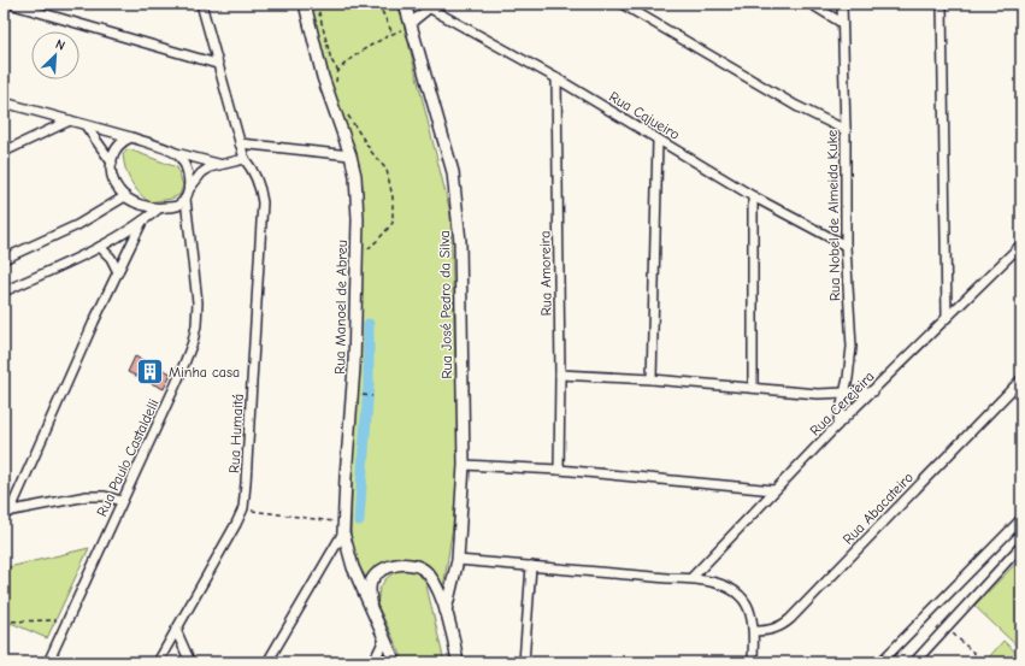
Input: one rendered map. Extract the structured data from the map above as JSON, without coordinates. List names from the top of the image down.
{
  "streets": {
    "main road": ["Rua José Pedro da Silva", "Rua Manoel de Abreu"],
    "street": [
      "Rua Cajueiro",
      "Rua Nobel de Almeida Kuke",
      "Rua Amoreira",
      "Rua Cerejeira",
      "Rua Humaitá",
      "Rua Paulo Castaldelli",
      "Rua Abacateiro"
    ]
  },
  "crossings": [
    ["Rua Cajueiro", "Rua Nobel de Almeida Kuke"],
    ["Rua Cajueiro", "Rua Amoreira"],
    ["Rua Cajueiro", "Rua José Pedro da Silva"],
    ["Rua Nobel de Almeida Kuke", "Rua Cerejeira"]
  ],
  "places": {
    "building": ["Minha casa"]
  },
  "north": "top right"
}
